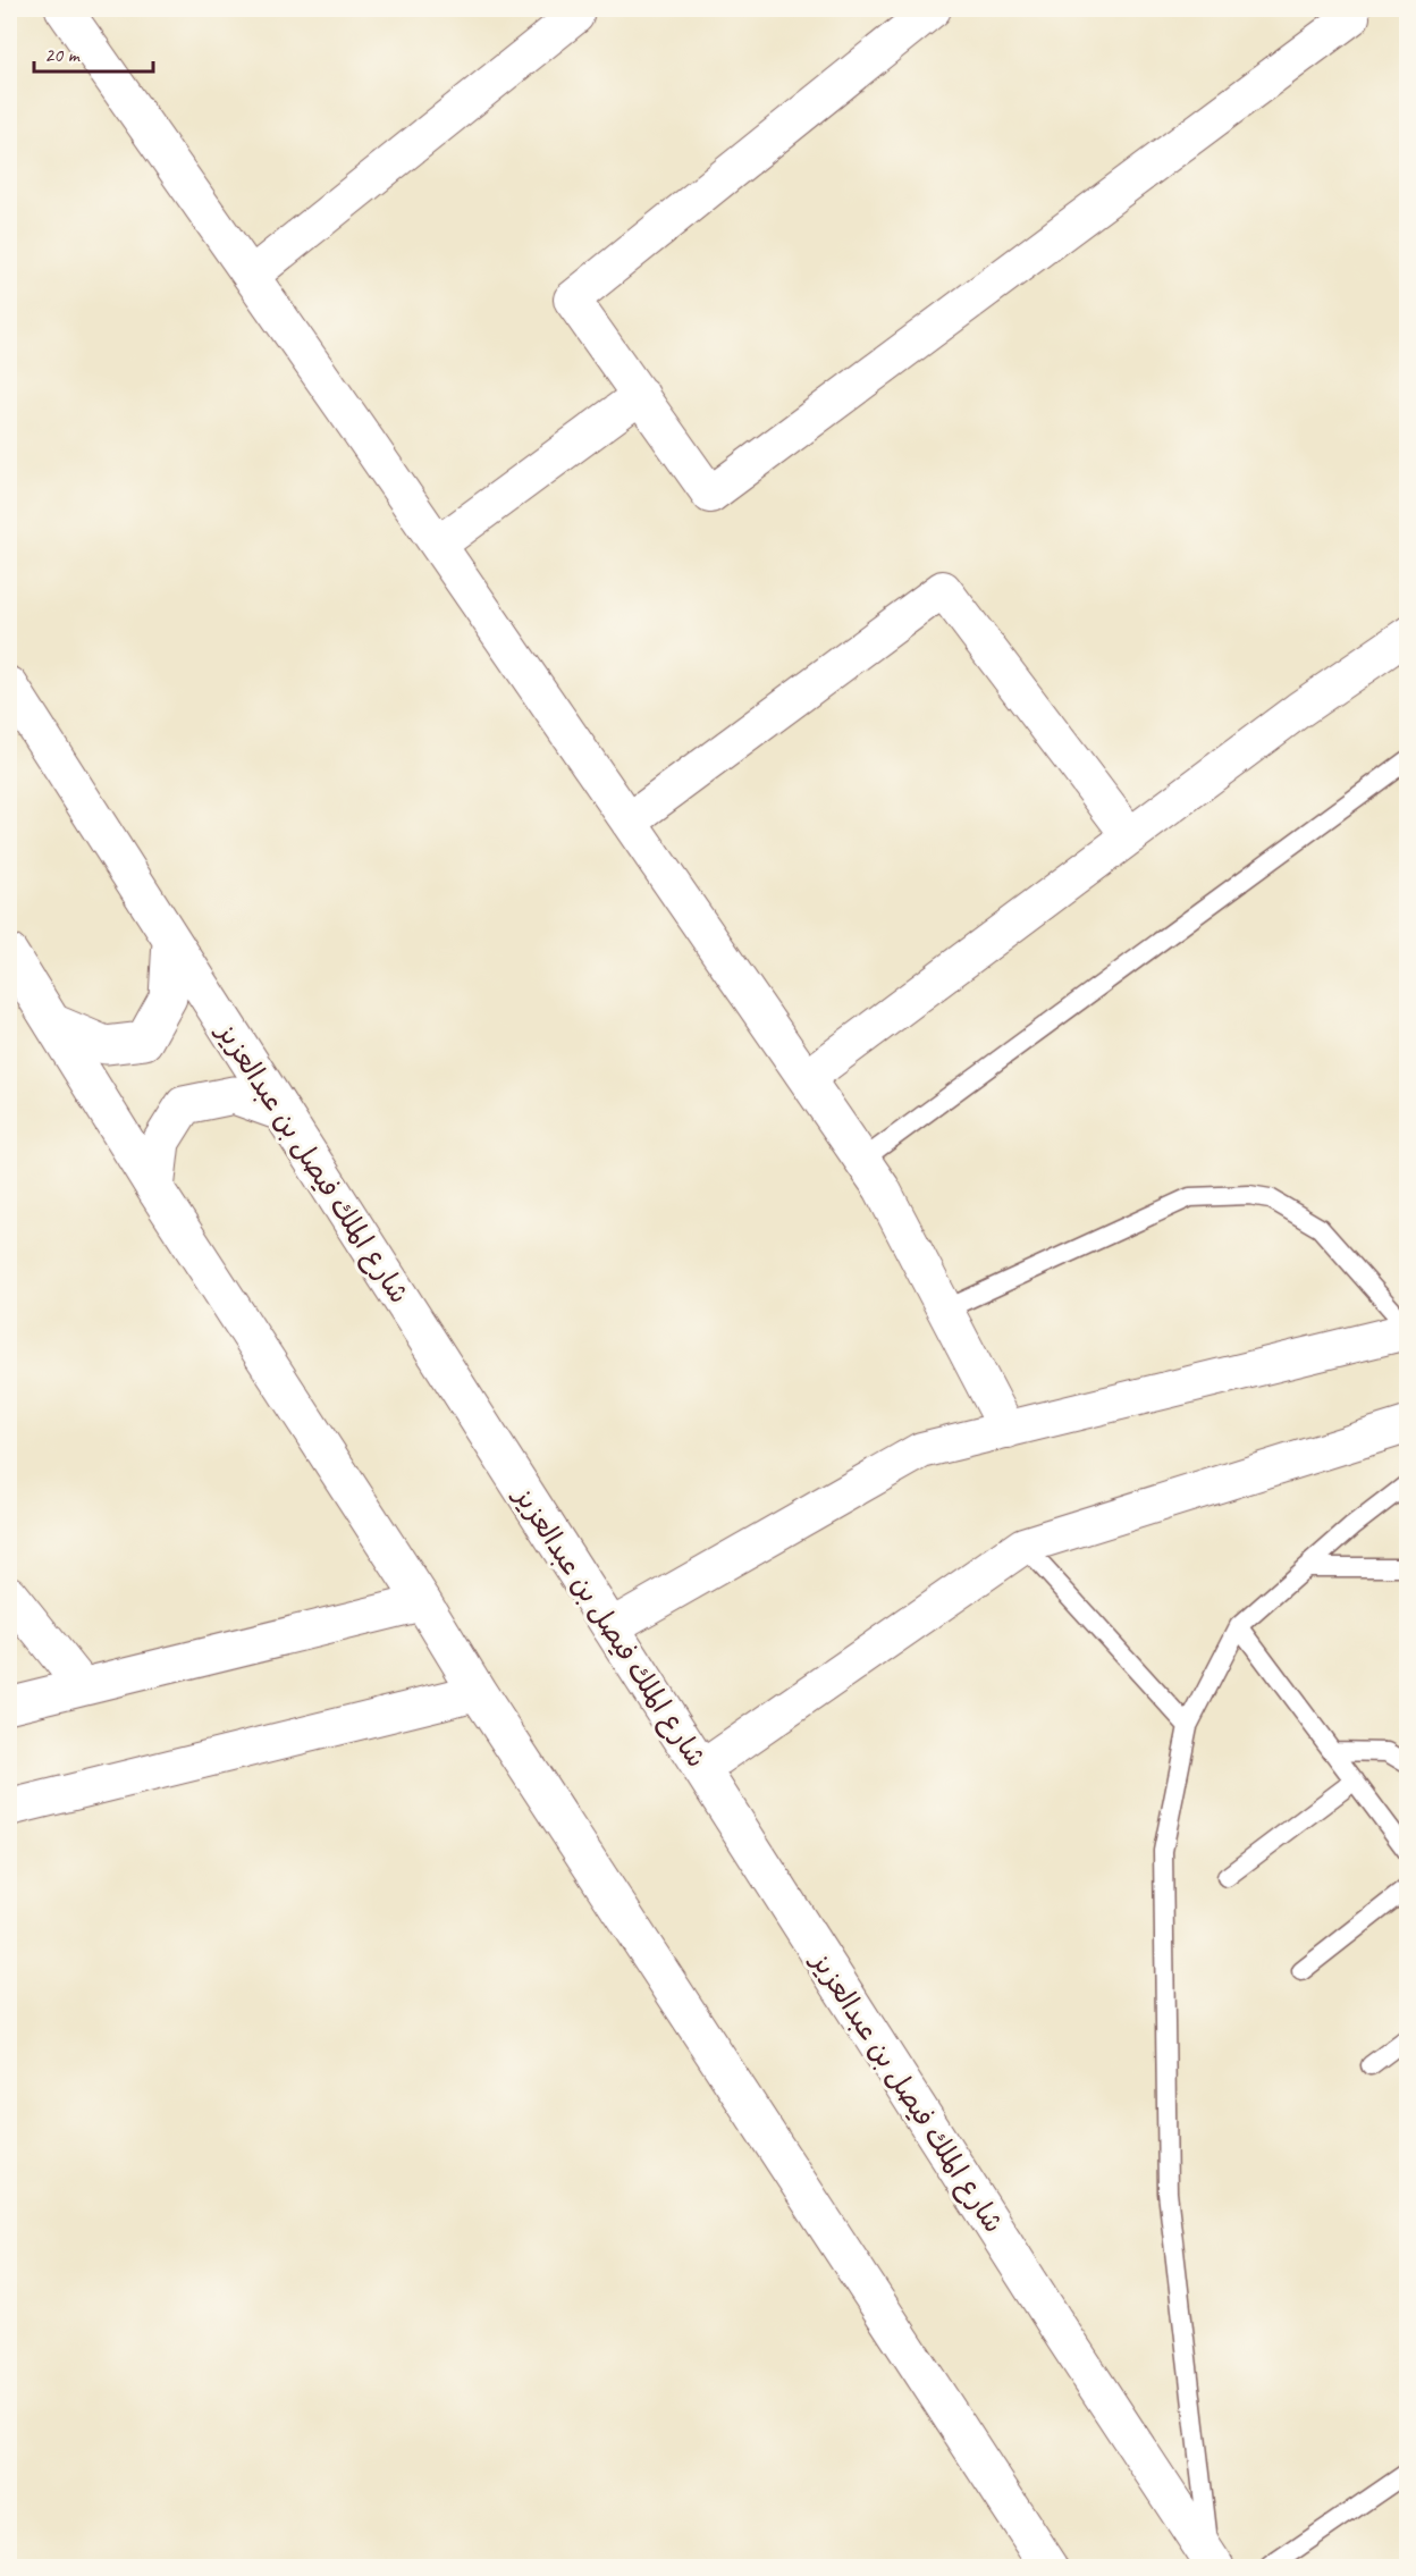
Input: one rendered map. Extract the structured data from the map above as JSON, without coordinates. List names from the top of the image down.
{
  "streets": {
    "street": ["شارع الملك فيصل بن عبدالعزيز"]
  },
  "scale_bar": "20 m"
}
